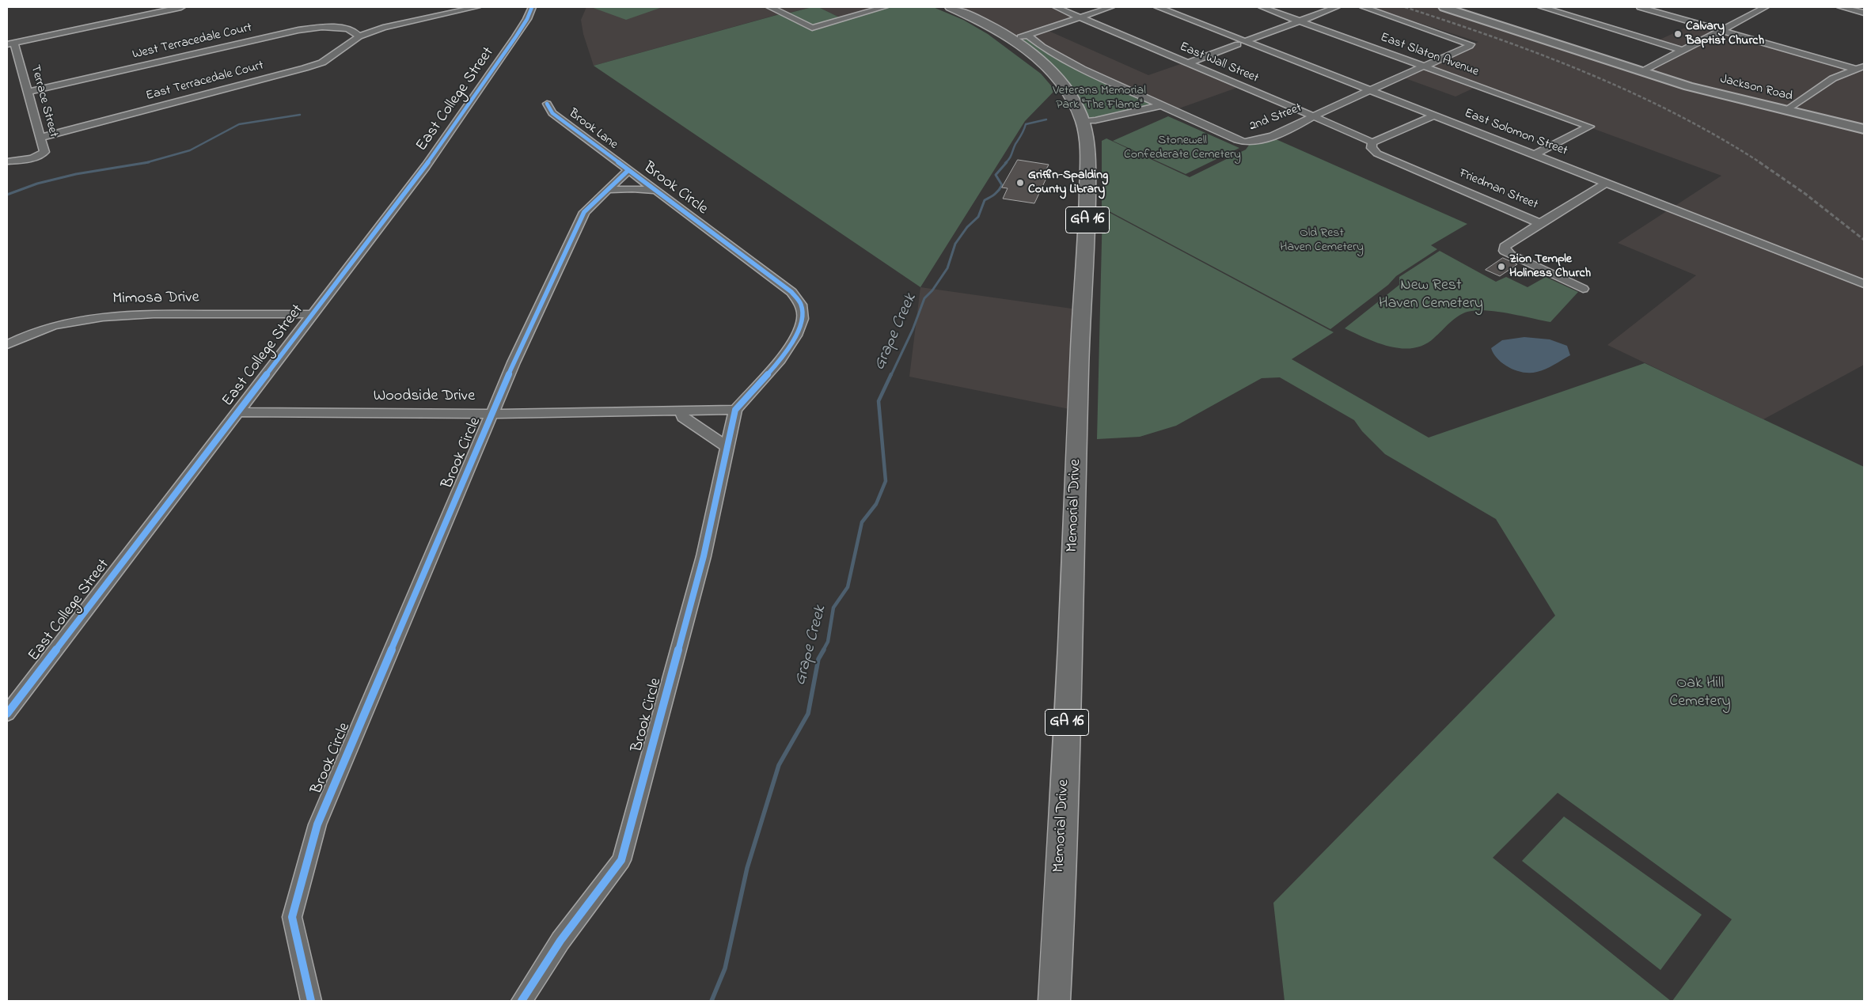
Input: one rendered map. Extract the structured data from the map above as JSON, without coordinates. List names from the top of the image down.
{
  "streets": {
    "main road": ["Jackson Road", "GA 16", "Memorial Drive"],
    "street": [
      "West Terracedale Court",
      "East Slaton Avenue",
      "East Wall Street",
      "East Terracedale Court",
      "East College Street",
      "Terrace Street",
      "2nd Street",
      "Brook Lane",
      "East Solomon Street",
      "Brook Circle",
      "Friedman Street",
      "Mimosa Drive",
      "Woodside Drive"
    ]
  },
  "crossings": [
    ["West Terracedale Court", "East Terracedale Court"],
    ["West Terracedale Court", "Terrace Street"],
    ["East Slaton Avenue", "2nd Street"],
    ["East Slaton Avenue", "East Solomon Street"],
    ["East Wall Street", "2nd Street"],
    ["East Wall Street", "Friedman Street"],
    ["East Terracedale Court", "Terrace Street"],
    ["East College Street", "Mimosa Drive"],
    ["East College Street", "Woodside Drive"],
    ["2nd Street", "East Solomon Street"],
    ["Brook Lane", "Brook Circle"],
    ["Brook Circle", "Woodside Drive"],
    ["GA 16", "Memorial Drive"]
  ],
  "water": ["Grape Creek"],
  "parks": [
    "Veterans Memorial Park \"The Flame\"",
    "Stonewell Confederate Cemetery",
    "Old Rest Haven Cemetery",
    "New Rest Haven Cemetery",
    "Oak Hill Cemetery"
  ],
  "places": ["Calvary Baptist Church", "Griffin-Spalding County Library", "Zion Temple Holiness Church"]
}
